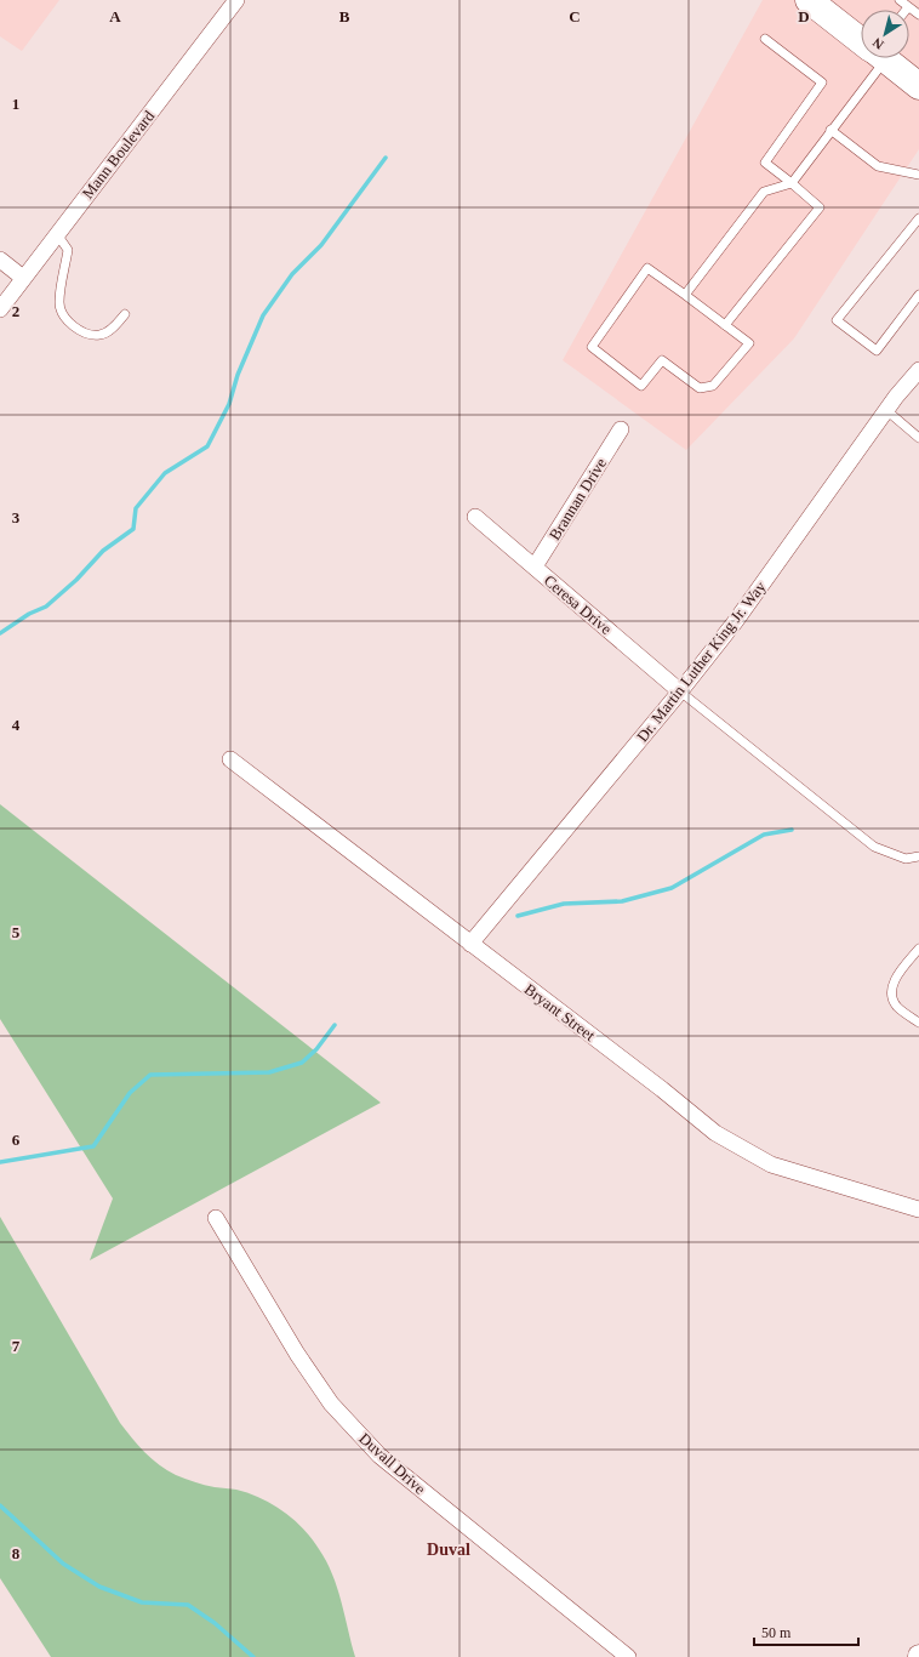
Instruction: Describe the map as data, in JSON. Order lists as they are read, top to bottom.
{
  "streets": {
    "street": [
      "Mann Boulevard",
      "Brannan Drive",
      "Ceresa Drive",
      "Dr. Martin Luther King Jr. Way",
      "Bryant Street",
      "Duvall Drive"
    ]
  },
  "crossings": [
    ["Brannan Drive", "Ceresa Drive"],
    ["Ceresa Drive", "Dr. Martin Luther King Jr. Way"],
    ["Dr. Martin Luther King Jr. Way", "Bryant Street"]
  ],
  "districts": ["Duval"],
  "scale_bar": "50 m",
  "north": "bottom left",
  "grid": {
    "columns": [
      "A",
      "B",
      "C",
      "D"
    ],
    "rows": [
      "1",
      "2",
      "3",
      "4",
      "5",
      "6",
      "7",
      "8"
    ]
  }
}
